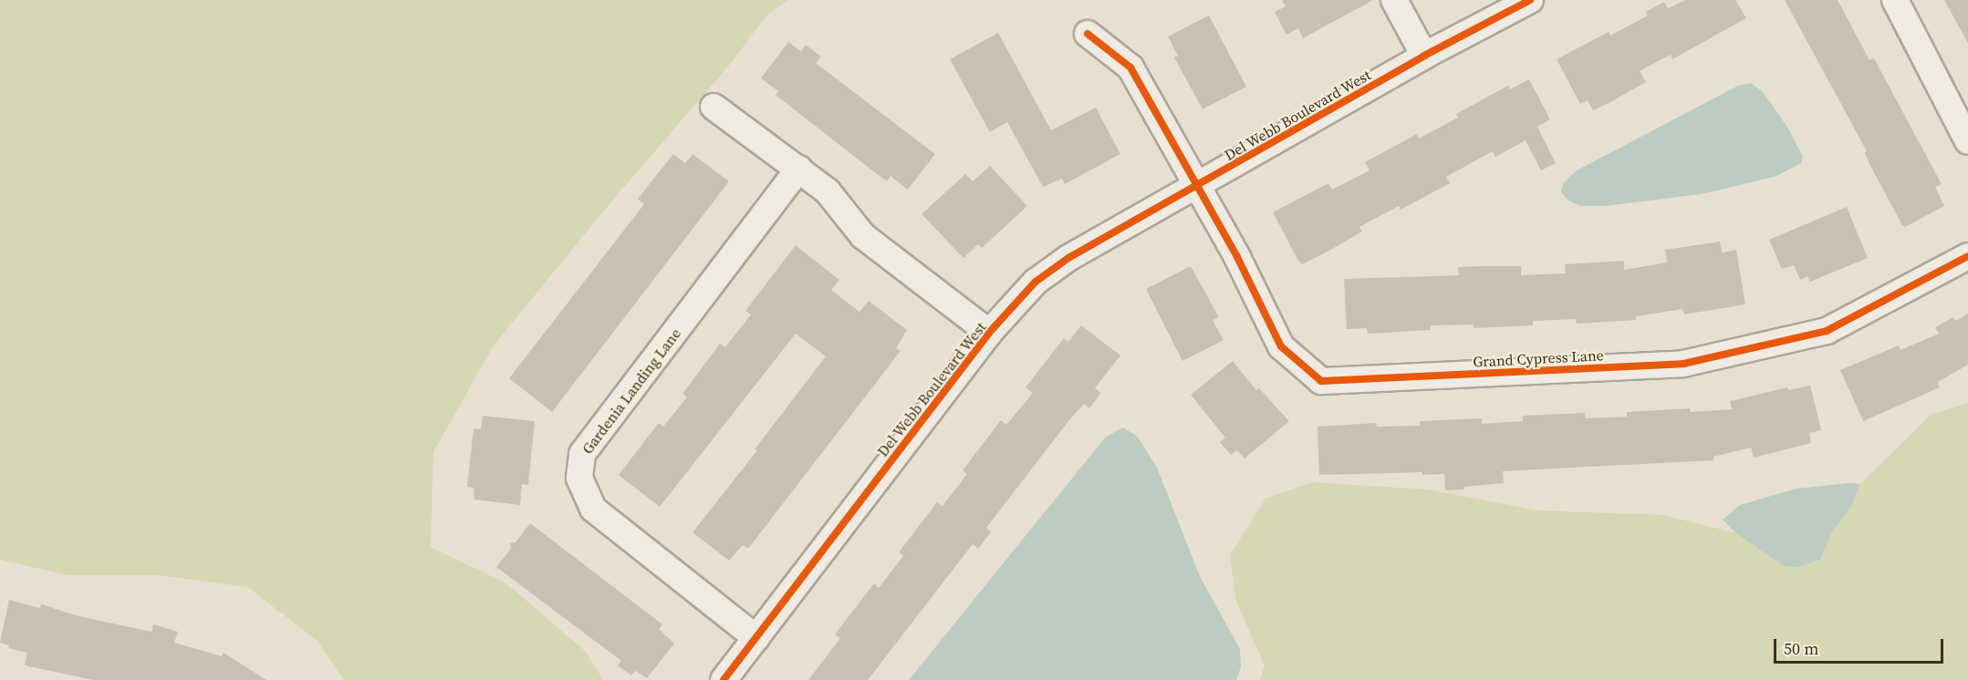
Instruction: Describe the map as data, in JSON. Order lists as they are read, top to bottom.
{
  "streets": {
    "street": ["Del Webb Boulevard West", "Grand Cypress Lane", "Gardenia Landing Lane"]
  },
  "crossings": [
    ["Del Webb Boulevard West", "Grand Cypress Lane"],
    ["Del Webb Boulevard West", "Gardenia Landing Lane"]
  ],
  "scale_bar": "50 m"
}
